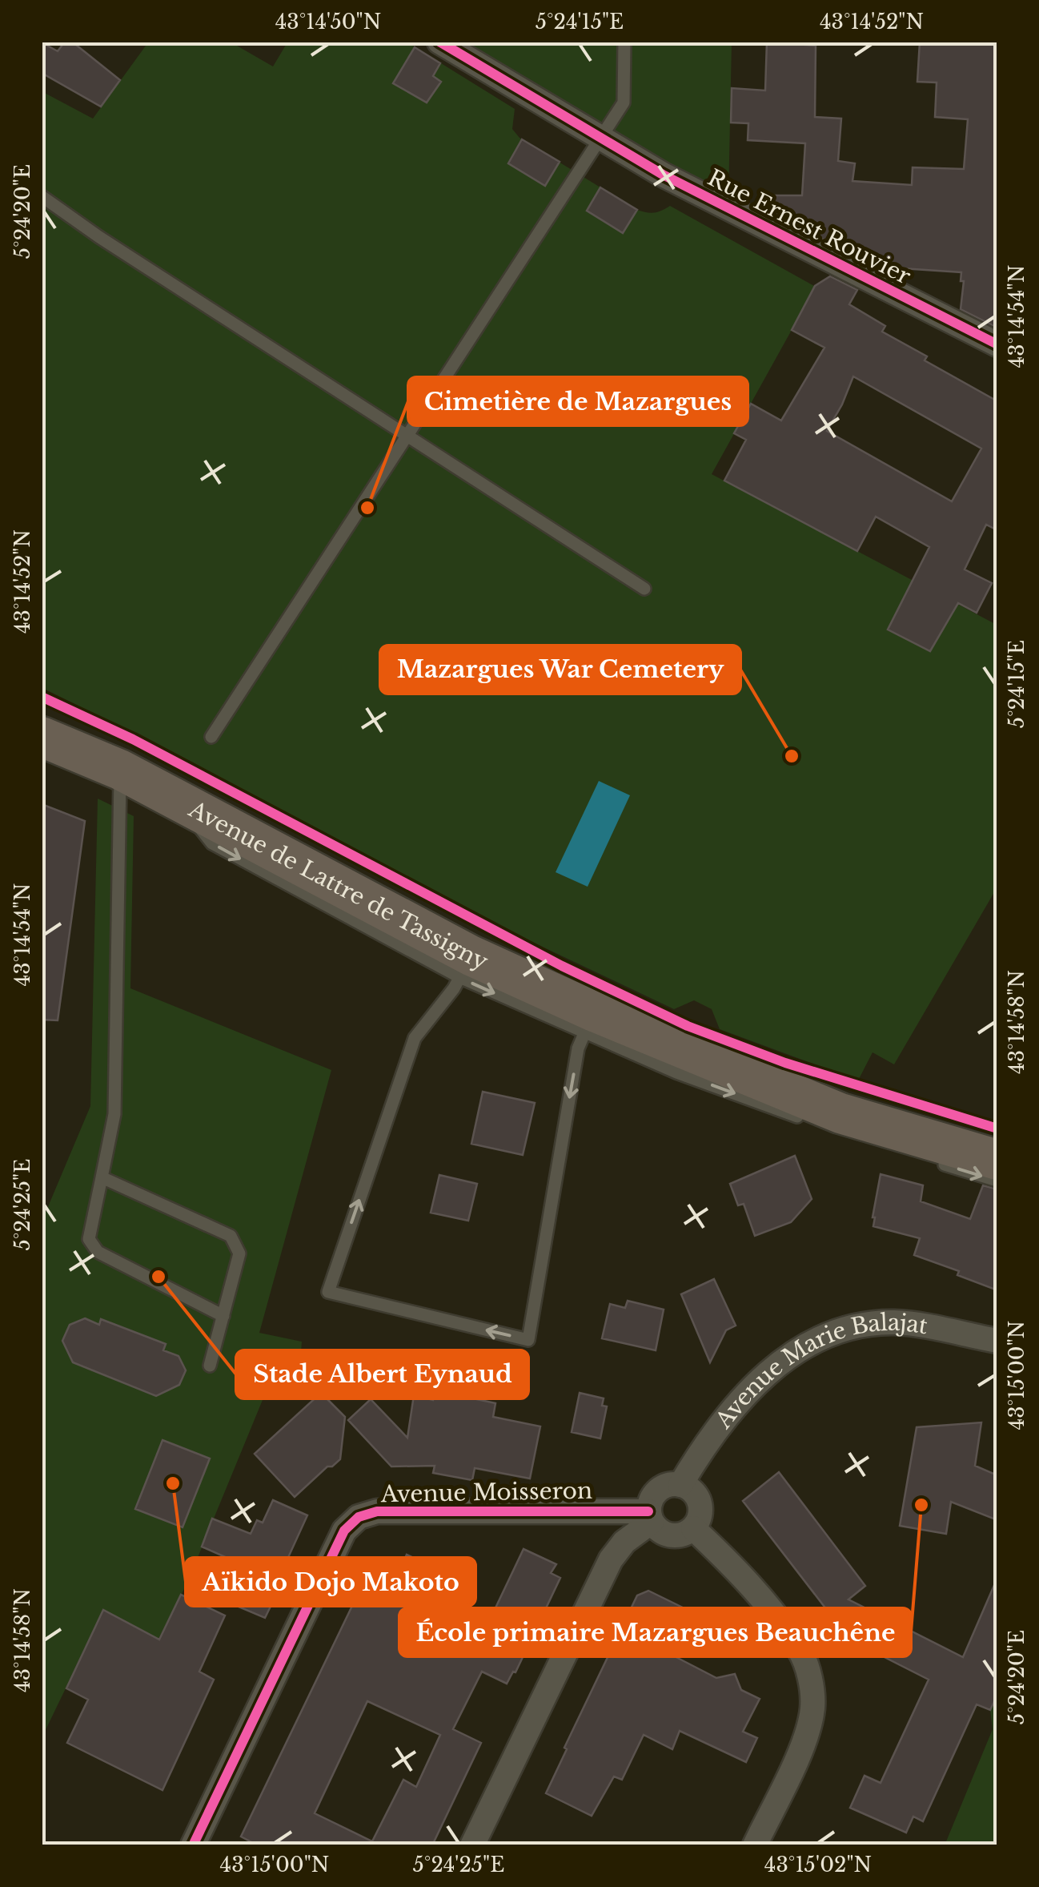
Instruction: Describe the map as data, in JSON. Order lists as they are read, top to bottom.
{
  "streets": {
    "main road": ["Avenue de Lattre de Tassigny"],
    "street": ["Rue Ernest Rouvier", "Avenue Marie Balajat", "Avenue Moisseron"]
  },
  "crossings": [
    ["Avenue Marie Balajat", "Avenue Moisseron"]
  ],
  "places": [
    "Cimetière de Mazargues",
    "Mazargues War Cemetery",
    "Stade Albert Eynaud",
    "Aïkido Dojo Makoto",
    "École primaire Mazargues Beauchêne"
  ],
  "coordinates": [
    "43°14'50\"N",
    "5°24'15\"E",
    "43°14'52\"N",
    "5°24'20\"E",
    "43°14'54\"N",
    "43°14'58\"N",
    "5°24'25\"E",
    "43°15'00\"N",
    "43°15'02\"N"
  ]
}
